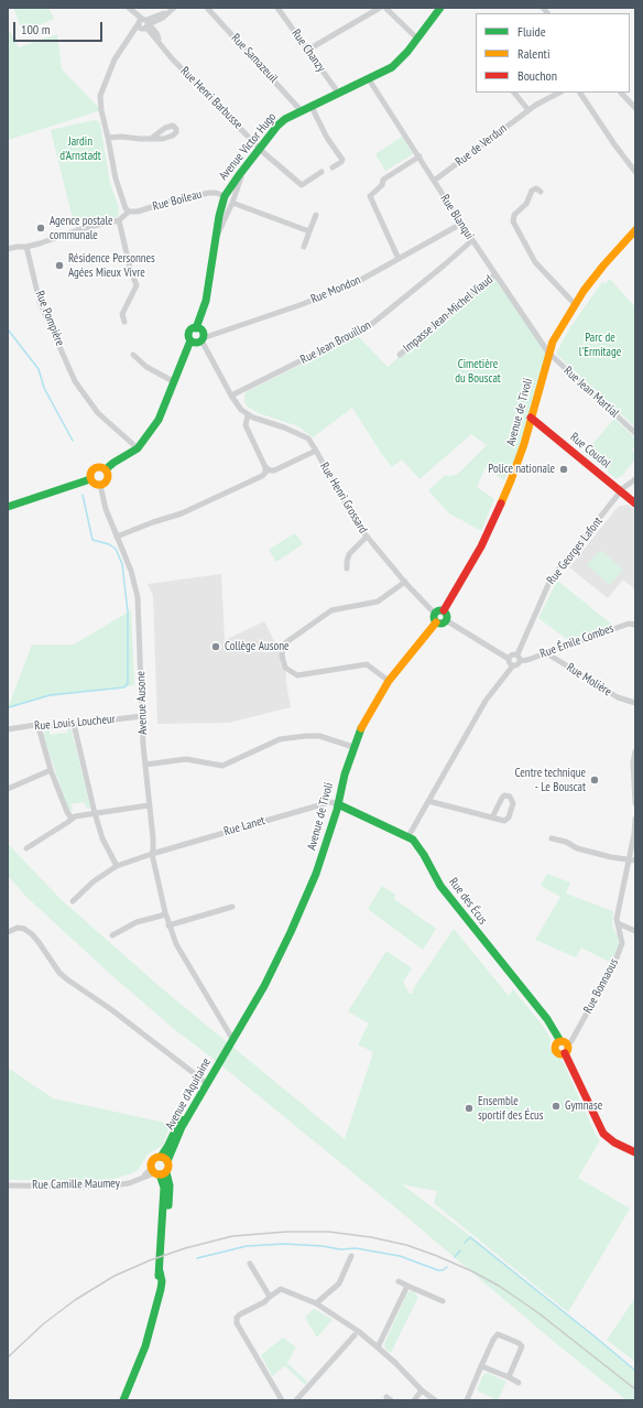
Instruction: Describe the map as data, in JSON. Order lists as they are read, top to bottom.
{
  "streets": {
    "street": [
      "Rue Chanzy",
      "Rue Samazeuil",
      "Rue Henri Barbusse",
      "Rue de Verdun",
      "Avenue Victor Hugo",
      "Rue Boileau",
      "Rue Blanqui",
      "Rue Mondon",
      "Impasse Jean-Michel Viaud",
      "Rue Pompière",
      "Rue Jean Brouillon",
      "Rue Jean Martial",
      "Avenue de Tivoli",
      "Rue Coudol",
      "Rue Henri Grossard",
      "Rue Georges Lafont",
      "Rue Émile Combes",
      "Rue Molière",
      "Avenue Ausone",
      "Rue Louis Loucheur",
      "Rue Lanet",
      "Rue des Écus",
      "Rue Bonnaous",
      "Avenue d'Aquitaine",
      "Rue Camille Maumey"
    ]
  },
  "crossings": [
    ["Rue Chanzy", "Avenue Victor Hugo"],
    ["Rue Samazeuil", "Avenue Victor Hugo"],
    ["Rue Henri Barbusse", "Avenue Victor Hugo"],
    ["Rue de Verdun", "Rue Blanqui"],
    ["Avenue Victor Hugo", "Rue Boileau"],
    ["Avenue Victor Hugo", "Rue Blanqui"],
    ["Avenue Victor Hugo", "Rue Mondon"],
    ["Rue Blanqui", "Rue Mondon"],
    ["Rue Blanqui", "Impasse Jean-Michel Viaud"],
    ["Rue Blanqui", "Rue Jean Brouillon"],
    ["Rue Blanqui", "Rue Jean Martial"],
    ["Rue Blanqui", "Avenue de Tivoli"],
    ["Rue Jean Martial", "Avenue de Tivoli"],
    ["Avenue de Tivoli", "Rue Coudol"],
    ["Avenue de Tivoli", "Rue Henri Grossard"],
    ["Avenue de Tivoli", "Avenue Ausone"],
    ["Avenue de Tivoli", "Rue Lanet"],
    ["Avenue de Tivoli", "Rue des Écus"],
    ["Avenue de Tivoli", "Avenue d'Aquitaine"],
    ["Rue Coudol", "Rue Georges Lafont"],
    ["Rue Georges Lafont", "Rue Émile Combes"],
    ["Rue Émile Combes", "Rue Molière"],
    ["Avenue Ausone", "Rue Louis Loucheur"],
    ["Avenue Ausone", "Rue Lanet"],
    ["Avenue Ausone", "Avenue d'Aquitaine"],
    ["Rue Lanet", "Rue des Écus"],
    ["Rue des Écus", "Rue Bonnaous"]
  ],
  "parks": ["Jardin d'Arnstadt", "Parc de l'Ermitage", "Cimetière du Bouscat"],
  "places": [
    "Agence postale communale",
    "Résidence Personnes Agées Mieux Vivre",
    "Police nationale",
    "Collège Ausone",
    "Centre technique - Le Bouscat",
    "Gymnase",
    "Ensemble sportif des Écus"
  ],
  "legend": ["Fluide", "Ralenti", "Bouchon"],
  "scale_bar": "100 m"
}
